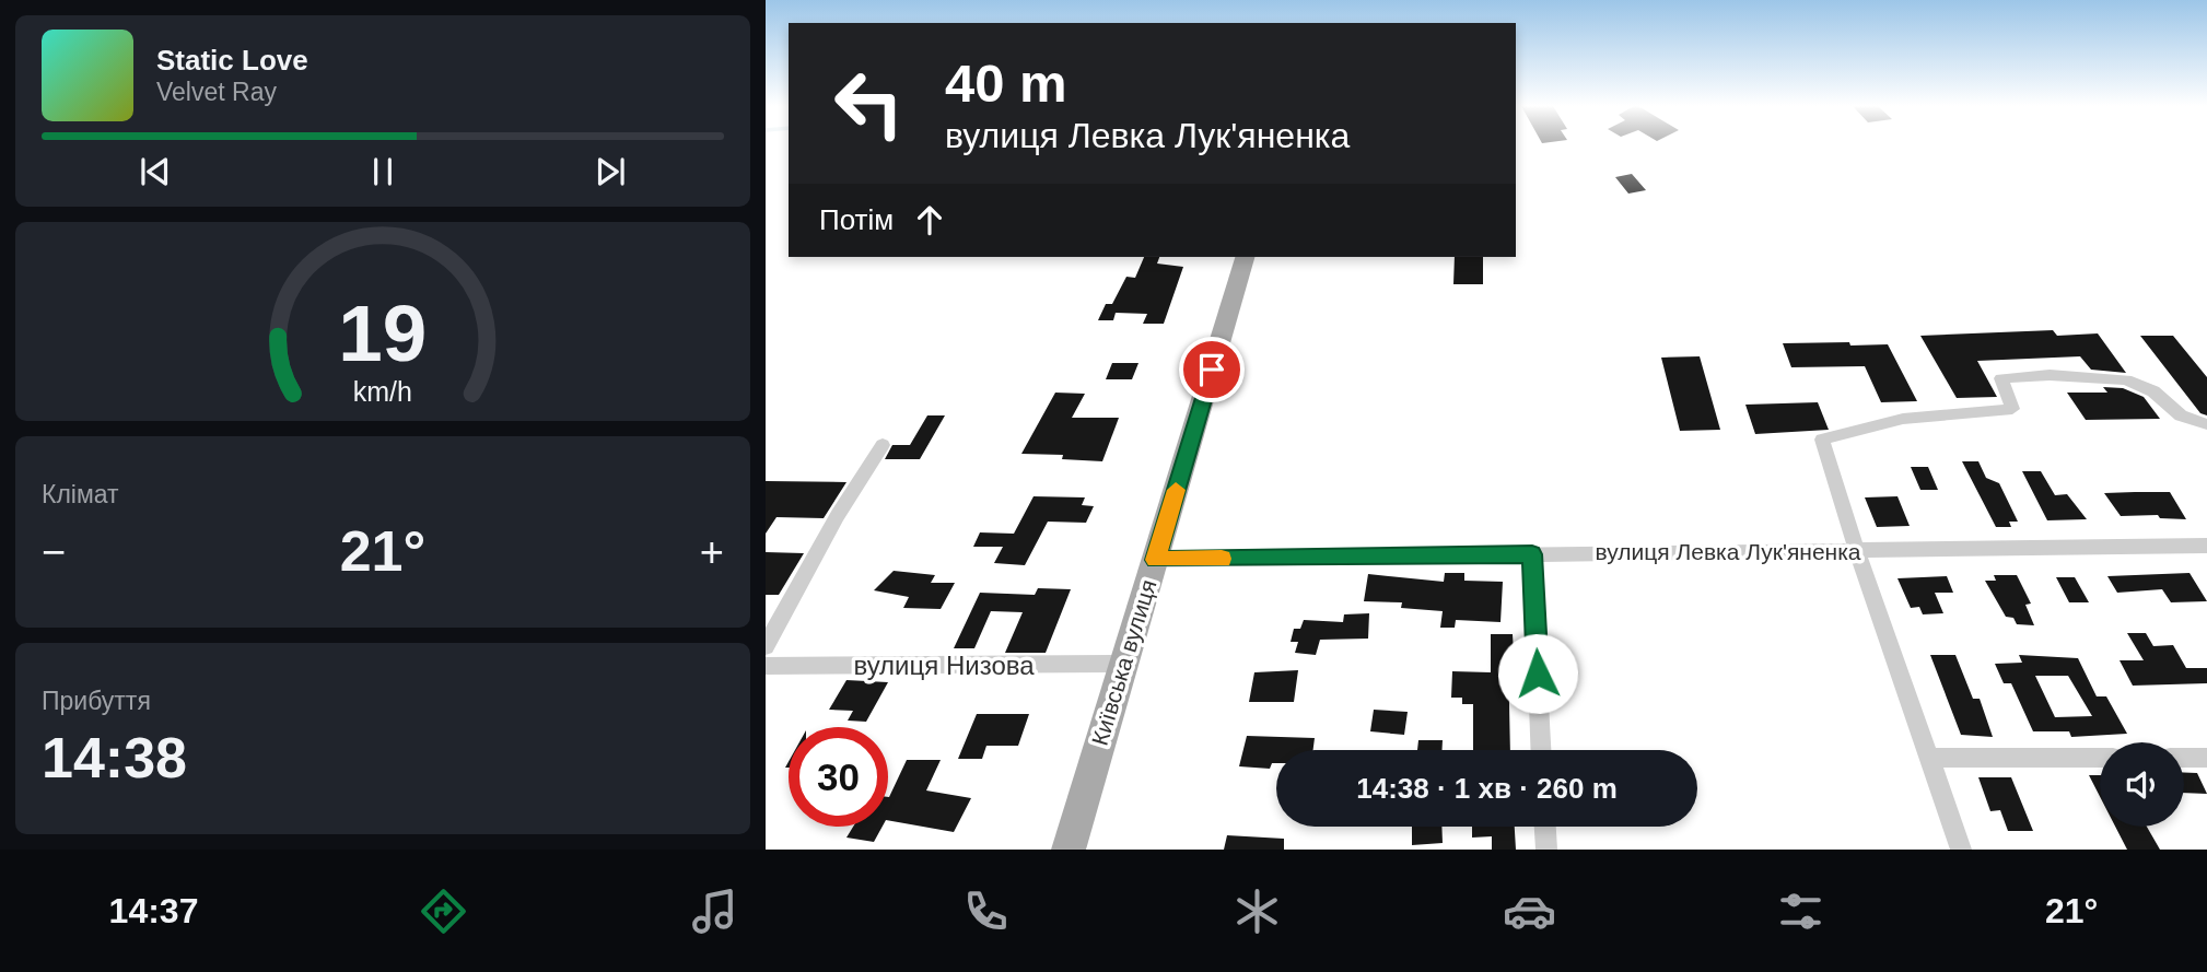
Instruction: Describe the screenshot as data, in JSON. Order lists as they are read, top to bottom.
{
  "streets": {
    "main road": ["Київська вулиця"],
    "street": ["вулиця Левка Лук'яненка", "вулиця Низова"]
  },
  "crossings": [
    ["вулиця Левка Лук'яненка", "Київська вулиця"],
    ["Київська вулиця", "вулиця Низова"]
  ],
  "page": {
    "turn": ["40 m", "вулиця Левка Лук'яненка"],
    "song": ["Static Love", "Velvet Ray"],
    "then": "Потім",
    "tile": [
      "Клімат",
      ["Прибуття", "14:38"]
    ],
    "heat": ["−", "21°", "+"],
    "limit": "30",
    "trip": "14:38 · 1 хв · 260 m",
    "tabs": ["14:37", "21°"],
    "gauge": ["19", "km/h"]
  }
}
